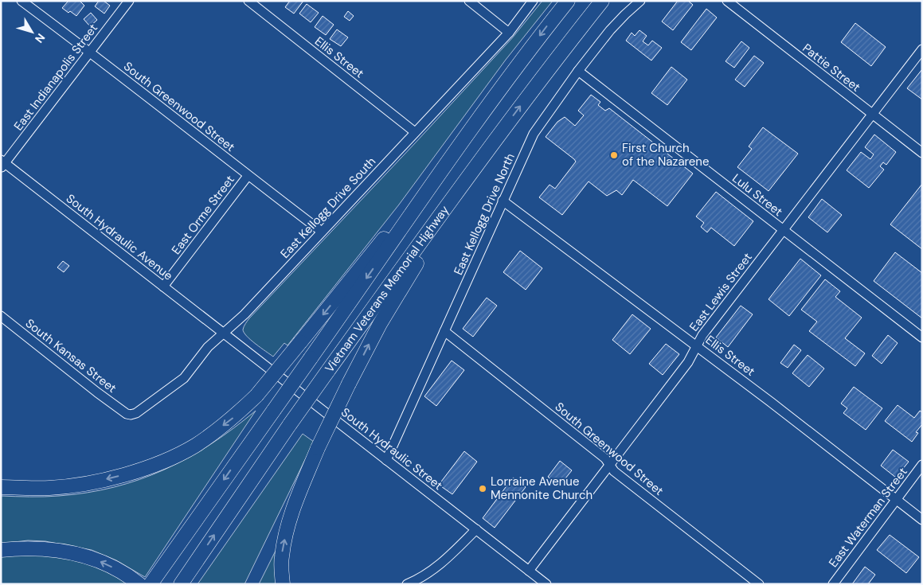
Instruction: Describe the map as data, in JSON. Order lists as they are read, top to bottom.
{
  "streets": {
    "highway": ["Vietnam Veterans Memorial Highway"],
    "street": [
      "Ellis Street",
      "Pattie Street",
      "East Indianapolis Street",
      "South Greenwood Street",
      "Lulu Street",
      "East Kellogg Drive South",
      "East Kellogg Drive North",
      "East Orme Street",
      "South Hydraulic Avenue",
      "East Lewis Street",
      "South Kansas Street",
      "South Hydraulic Street",
      "East Waterman Street"
    ]
  },
  "crossings": [
    ["Ellis Street", "East Kellogg Drive South"],
    ["Ellis Street", "East Kellogg Drive North"],
    ["Ellis Street", "East Lewis Street"],
    ["Ellis Street", "East Waterman Street"],
    ["Pattie Street", "East Lewis Street"],
    ["East Indianapolis Street", "South Greenwood Street"],
    ["East Indianapolis Street", "South Hydraulic Avenue"],
    ["South Greenwood Street", "East Kellogg Drive South"],
    ["South Greenwood Street", "East Kellogg Drive North"],
    ["South Greenwood Street", "East Orme Street"],
    ["South Greenwood Street", "East Lewis Street"],
    ["Lulu Street", "East Kellogg Drive North"],
    ["Lulu Street", "East Lewis Street"],
    ["East Kellogg Drive South", "South Hydraulic Avenue"],
    ["East Kellogg Drive South", "South Kansas Street"],
    ["East Kellogg Drive South", "South Hydraulic Street"],
    ["East Kellogg Drive North", "South Hydraulic Street"],
    ["East Orme Street", "South Hydraulic Avenue"],
    ["South Hydraulic Avenue", "South Hydraulic Street"],
    ["East Lewis Street", "South Hydraulic Street"]
  ],
  "places": ["First Church of the Nazarene", "Lorraine Avenue Mennonite Church"],
  "north": "bottom right"
}
